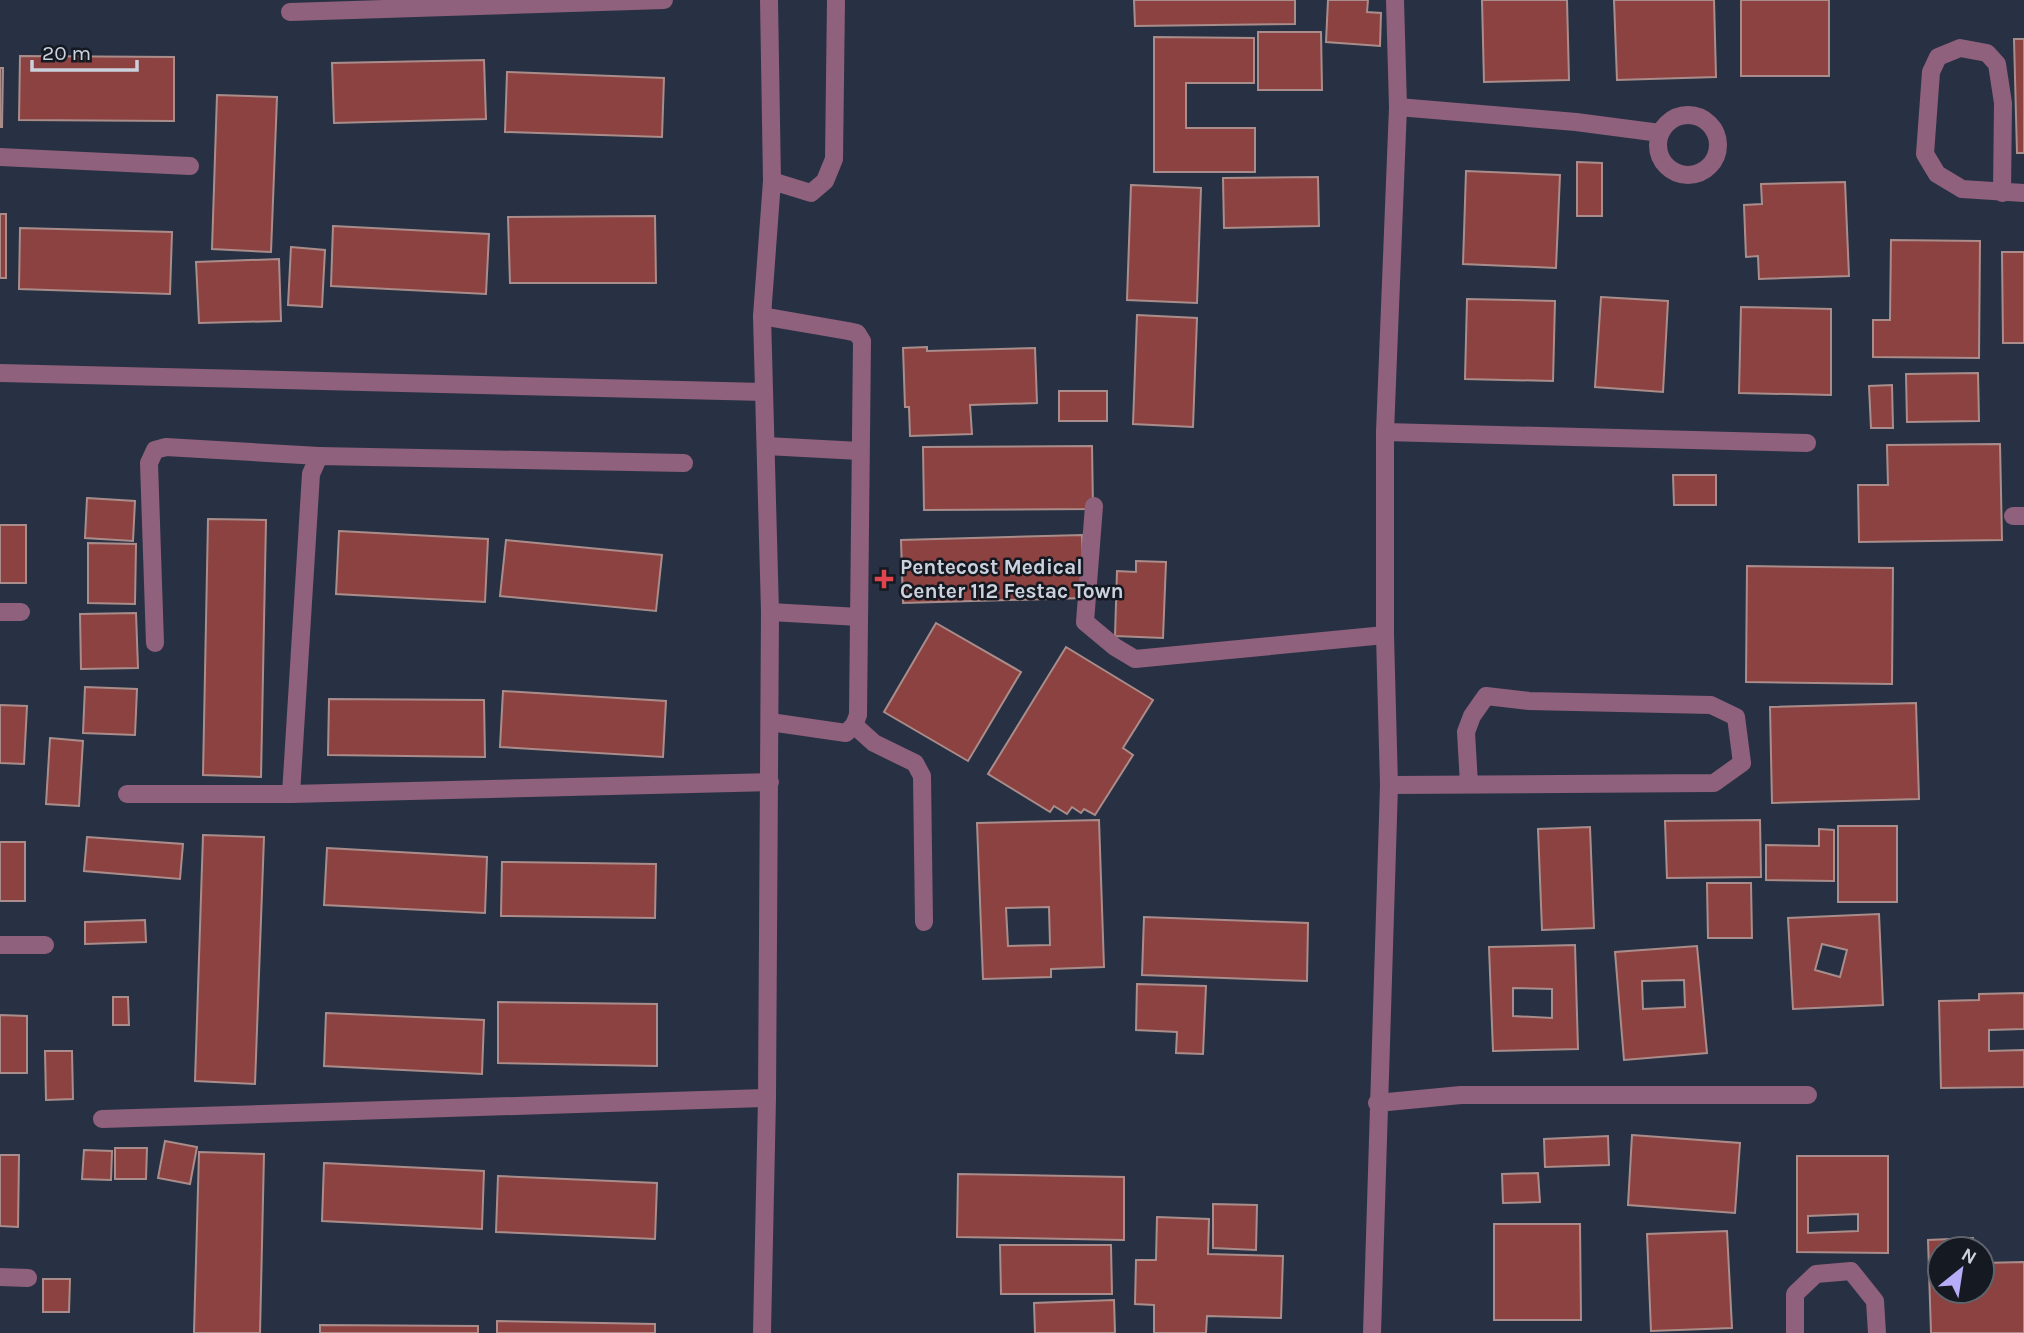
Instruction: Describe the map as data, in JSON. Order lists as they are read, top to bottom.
{
  "places": {
    "health": ["Pentecost Medical Center 112 Festac Town"]
  },
  "scale_bar": "20 m",
  "north": "top right"
}
